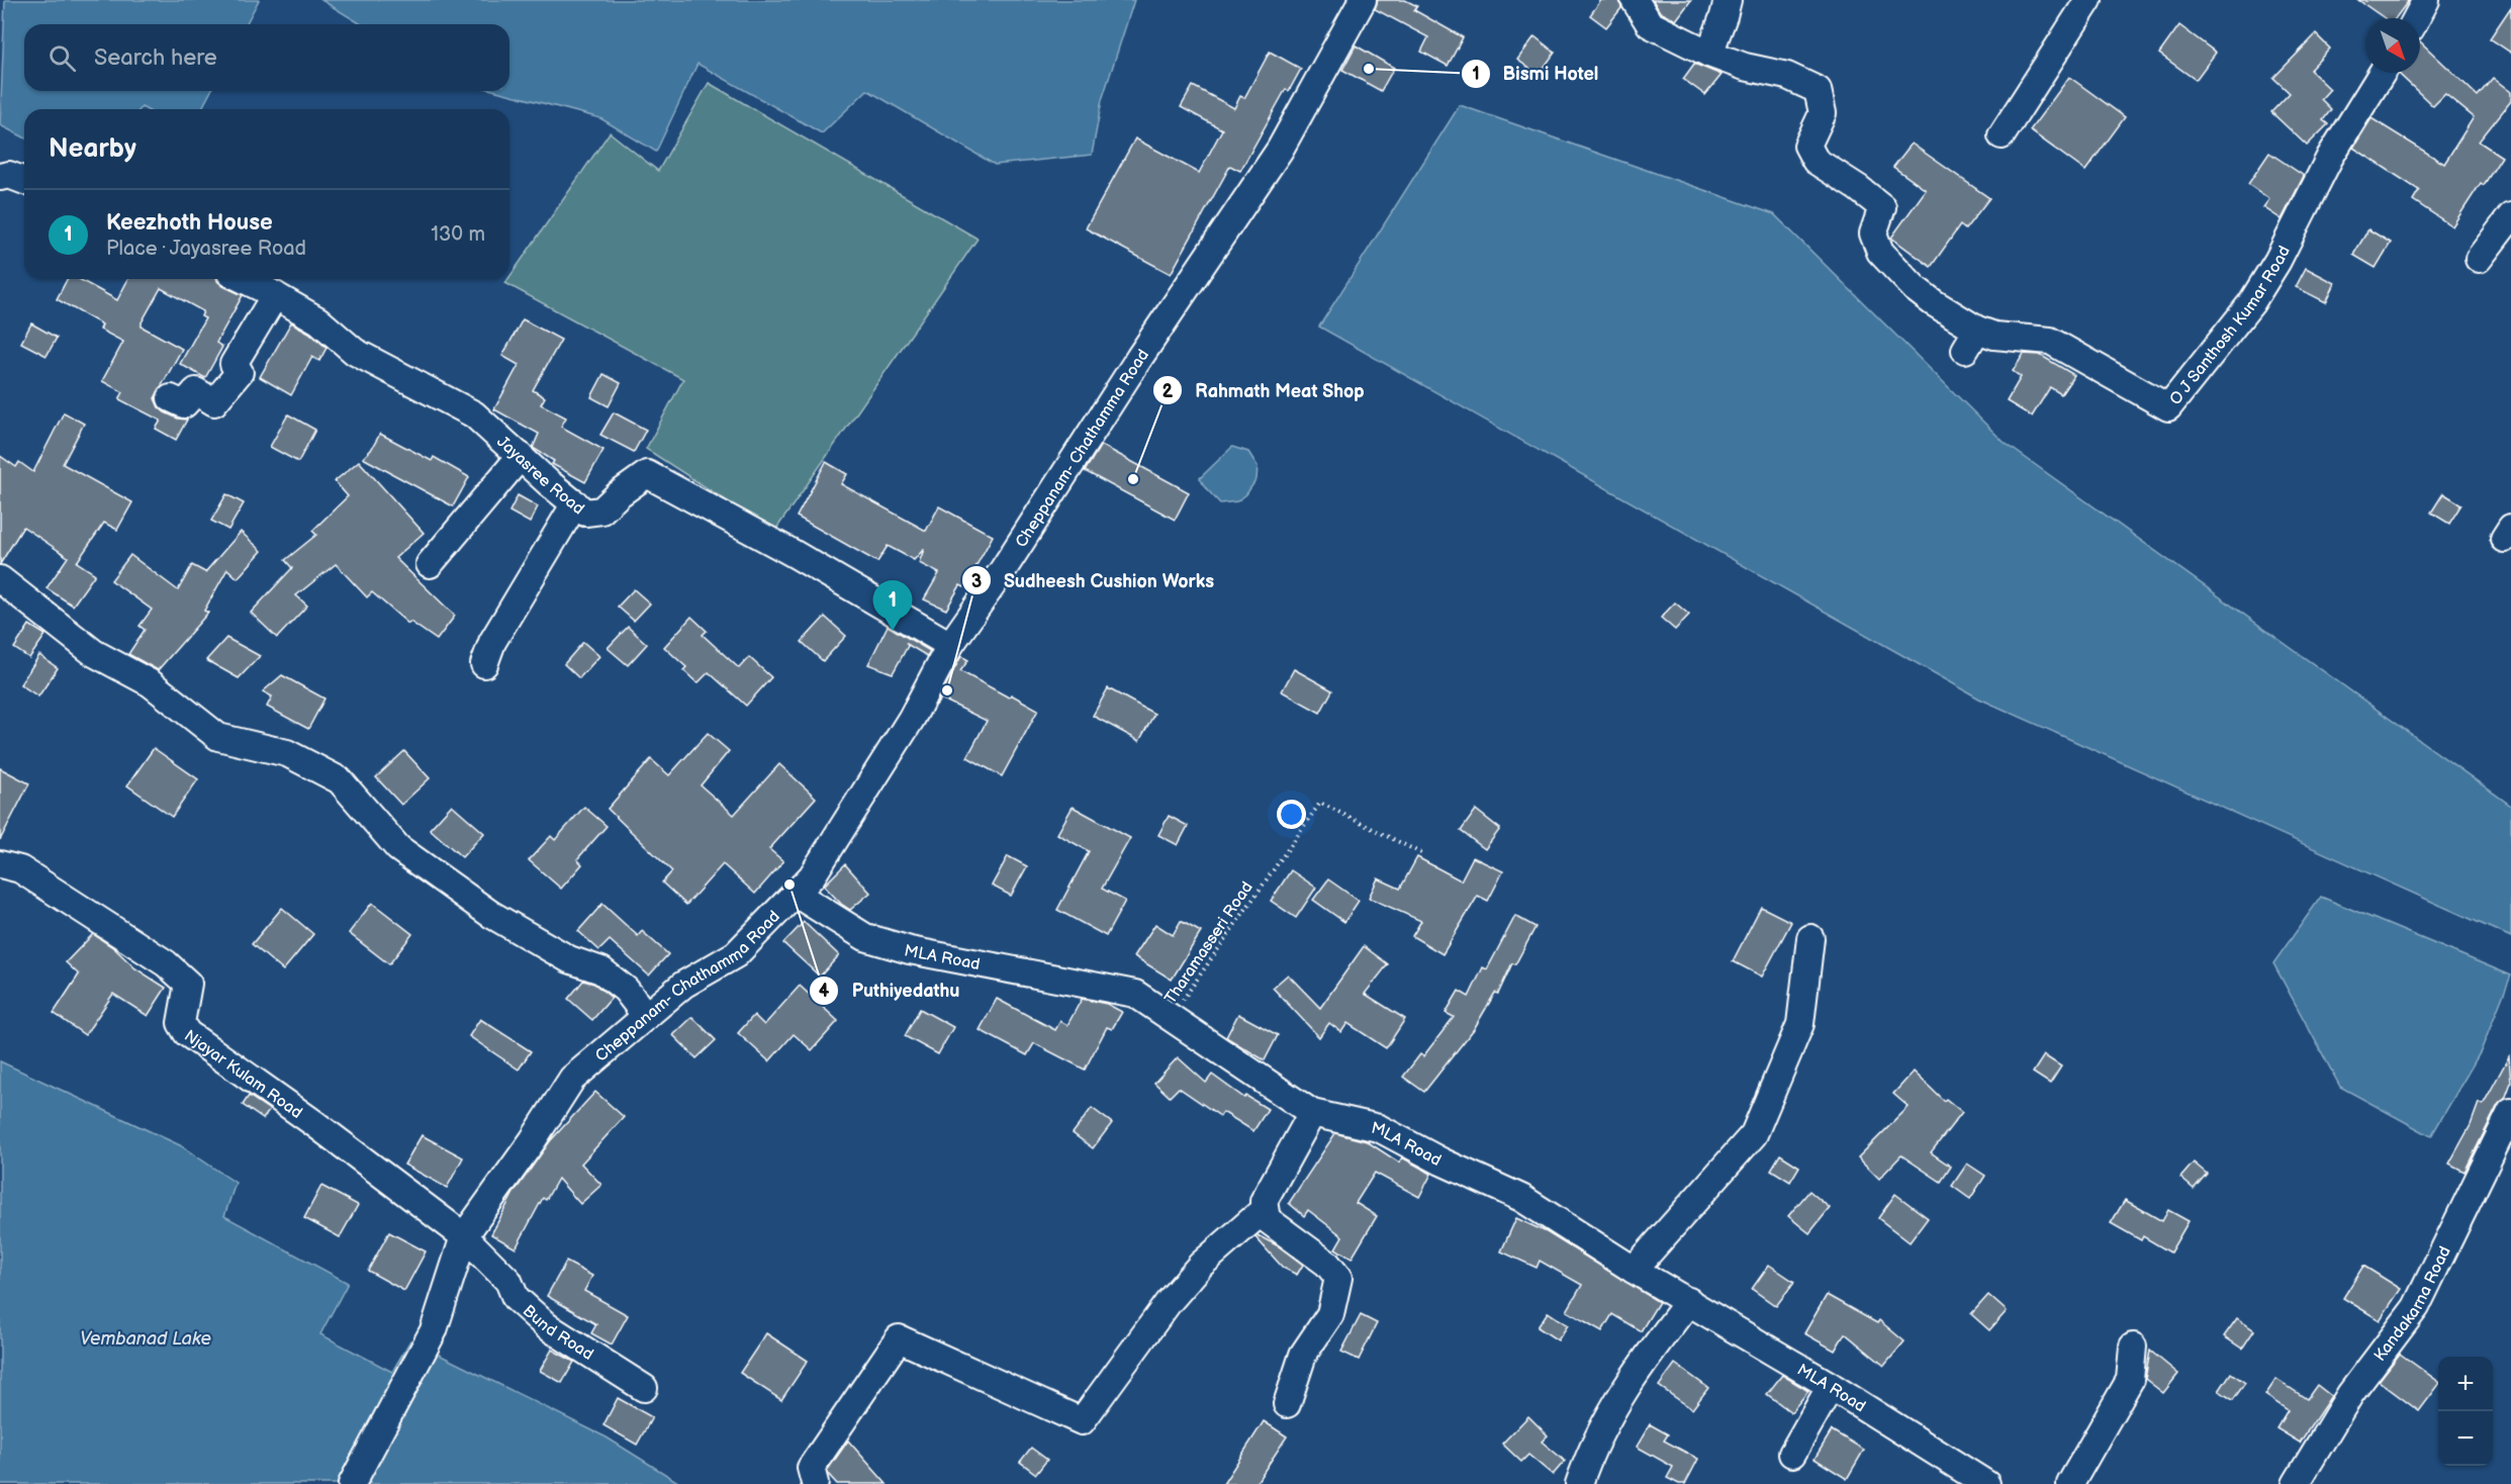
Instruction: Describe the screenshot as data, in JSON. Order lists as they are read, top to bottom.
{
  "streets": {
    "street": [
      "O J Santhosh Kumar Road",
      "Cheppanam- Chathamma Road",
      "Jayasree Road",
      "MLA Road",
      "Njayar Kulam Road",
      "Kandakarna Road",
      "Bund Road"
    ],
    "path": ["Tharamasseri Road"]
  },
  "crossings": [
    ["Cheppanam- Chathamma Road", "Jayasree Road"],
    ["Cheppanam- Chathamma Road", "MLA Road"],
    ["Cheppanam- Chathamma Road", "Njayar Kulam Road"],
    ["Cheppanam- Chathamma Road", "Bund Road"],
    ["Tharamasseri Road", "MLA Road"],
    ["Njayar Kulam Road", "Bund Road"]
  ],
  "water": ["Vembanad Lake"],
  "places": [
    "Bismi Hotel",
    "Rahmath Meat Shop",
    "Sudheesh Cushion Works",
    "Puthiyedathu"
  ],
  "north": "bottom right",
  "page": {
    "search": "Search here",
    "heading": "Nearby",
    "list": [
      {
        "mark": "1",
        "name": "Keezhoth House",
        "note": "Place · Jayasree Road",
        "value": "130 m"
      }
    ],
    "pins": "1",
    "map_buttons": ["+", "−"]
  }
}
